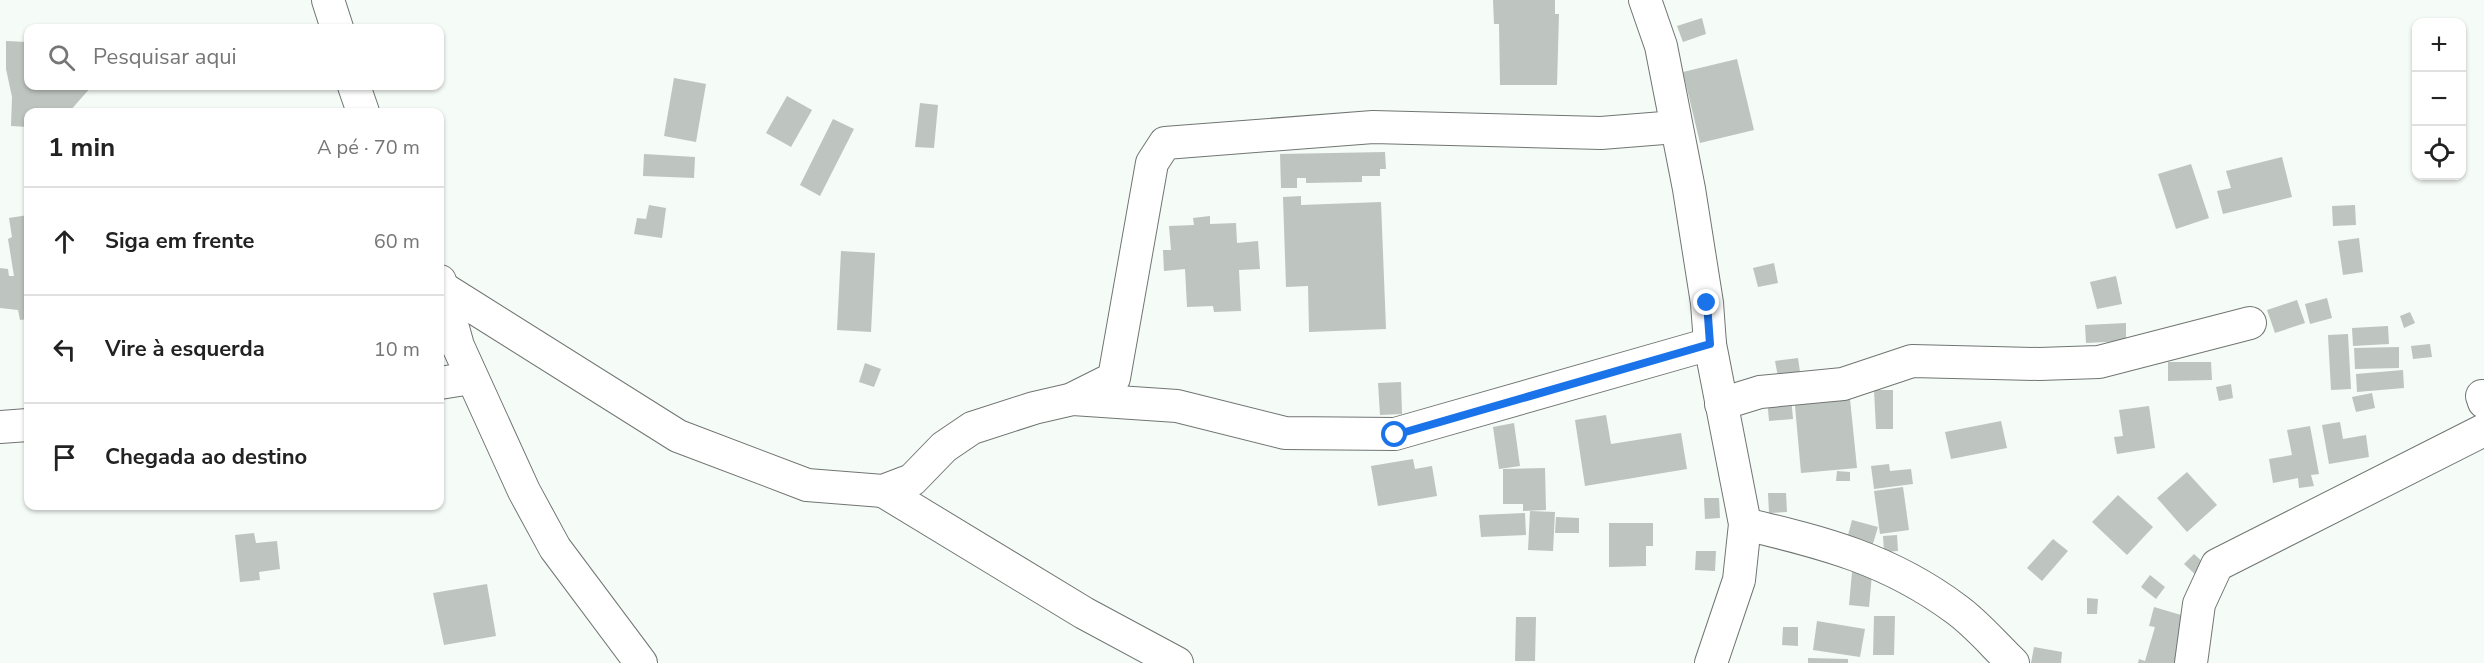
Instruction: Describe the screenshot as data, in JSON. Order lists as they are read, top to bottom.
{
  "page": {
    "map_buttons": ["+", "−"],
    "search": "Pesquisar aqui",
    "heading": ["1 min", "A pé · 70 m"],
    "list": [
      ["Siga em frente", "60 m"],
      ["Vire à esquerda", "10 m"],
      "Chegada ao destino"
    ]
  }
}
